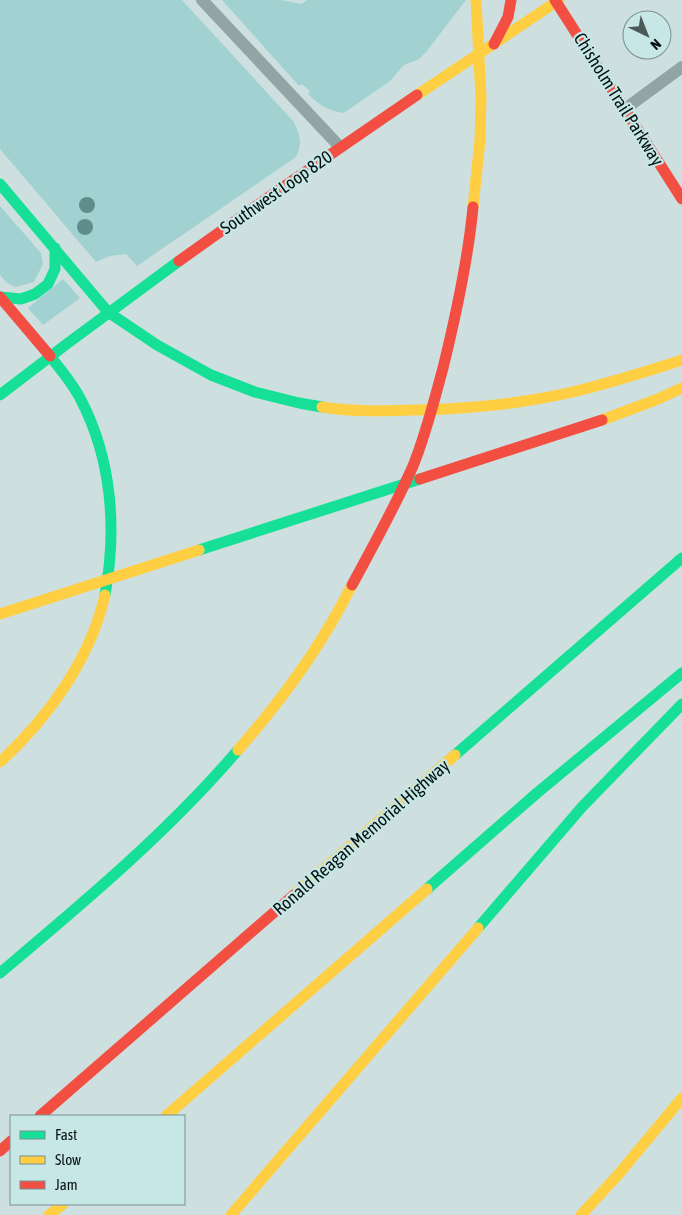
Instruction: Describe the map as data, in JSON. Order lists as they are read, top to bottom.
{
  "streets": {
    "main road": ["Chisholm Trail Parkway", "Southwest Loop 820", "Ronald Reagan Memorial Highway"]
  },
  "crossings": [
    ["Chisholm Trail Parkway", "Southwest Loop 820"]
  ],
  "legend": ["Fast", "Slow", "Jam"],
  "north": "bottom right"
}
